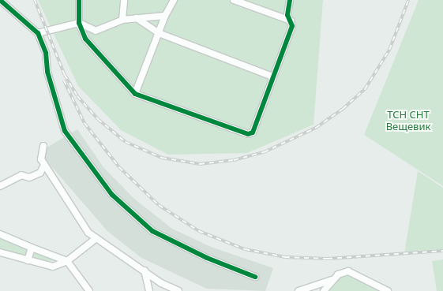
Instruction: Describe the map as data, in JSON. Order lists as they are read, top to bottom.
{
  "parks": ["ТСН СНТ Вещевик"]
}
